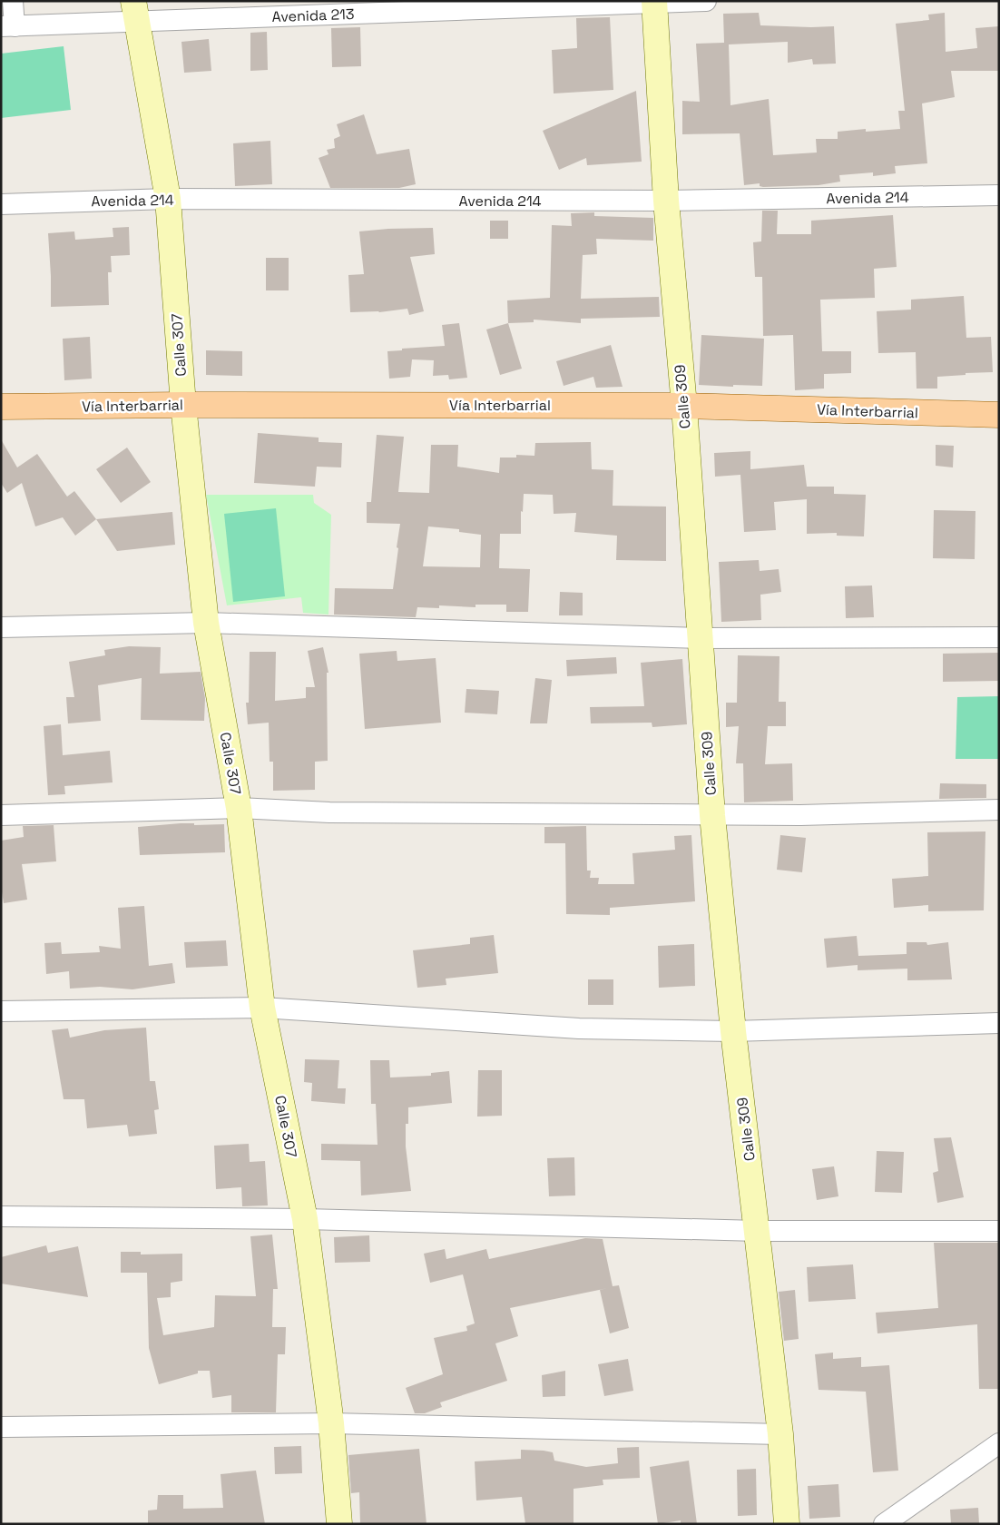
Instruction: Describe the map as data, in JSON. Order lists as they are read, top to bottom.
{
  "streets": {
    "main road": ["Vía Interbarrial"],
    "street": [
      "Avenida 213",
      "Avenida 214",
      "Calle 307",
      "Calle 309"
    ]
  },
  "crossings": [
    ["Avenida 213", "Calle 307"],
    ["Avenida 213", "Calle 309"],
    ["Avenida 214", "Calle 307"],
    ["Avenida 214", "Calle 309"],
    ["Calle 307", "Vía Interbarrial"],
    ["Calle 309", "Vía Interbarrial"]
  ]
}
